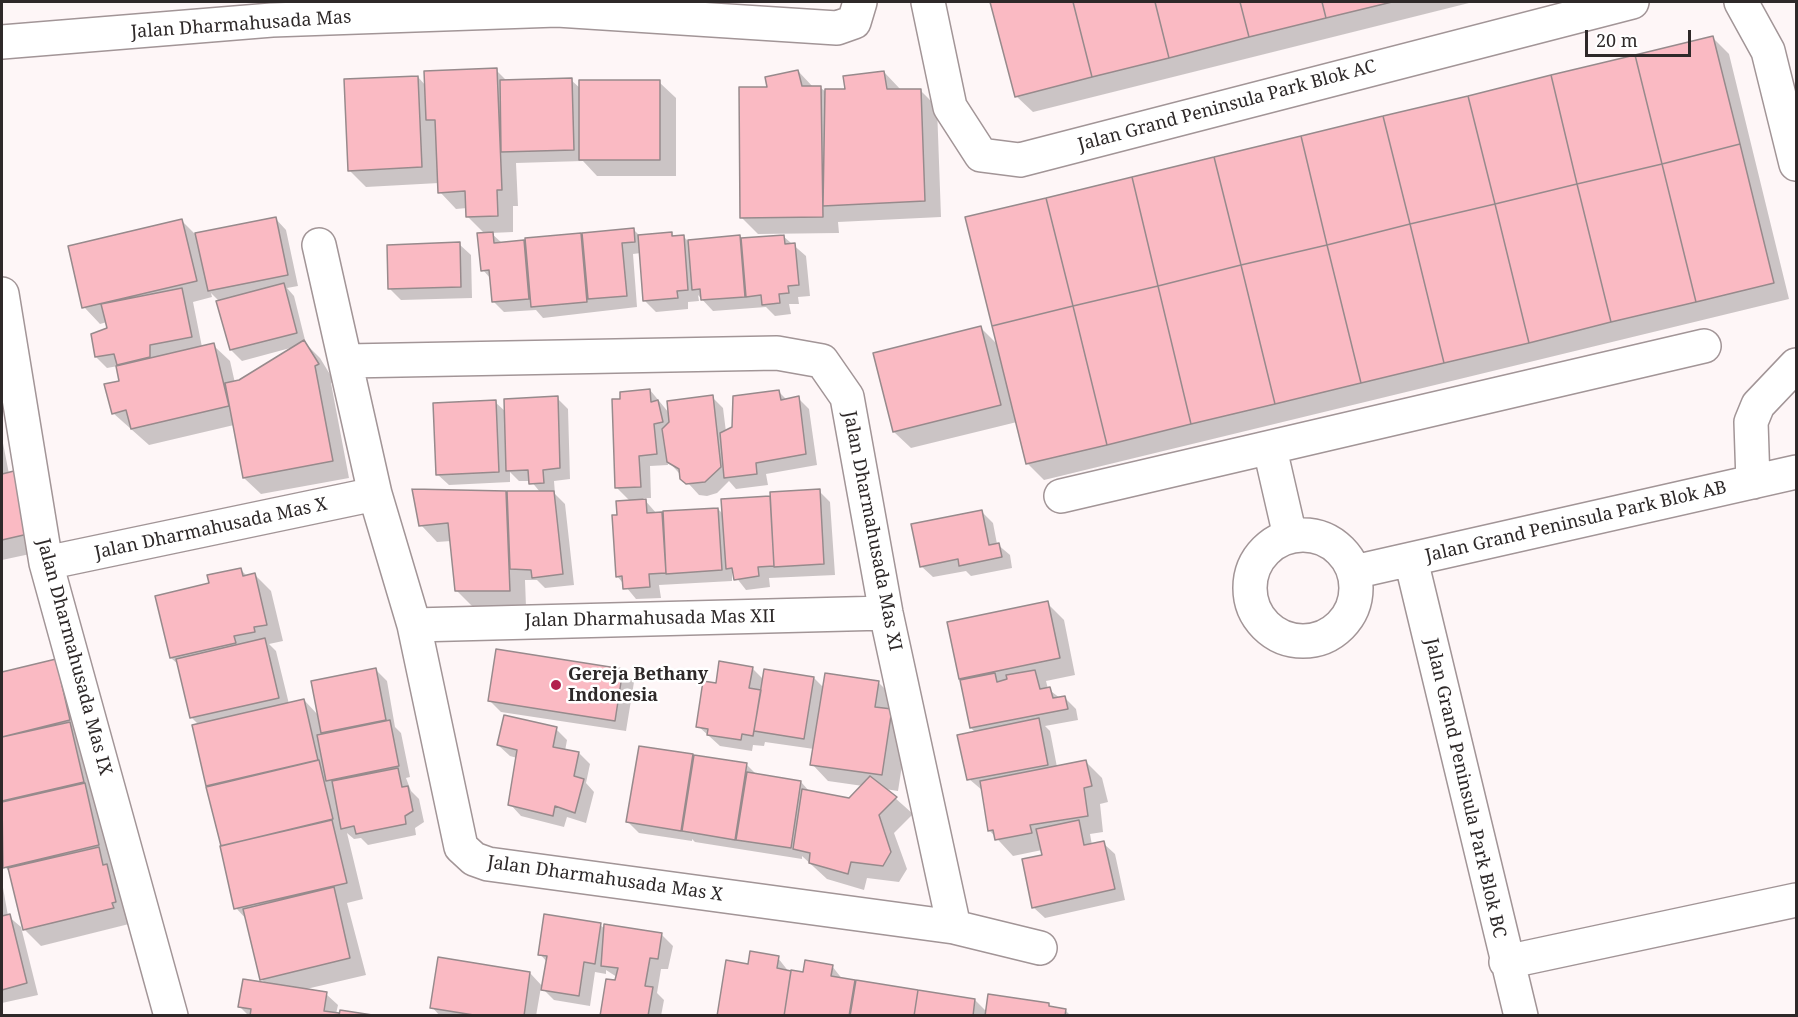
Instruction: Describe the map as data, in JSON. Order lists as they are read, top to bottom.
{
  "streets": {
    "street": [
      "Jalan Dharmahusada Mas",
      "Jalan Grand Peninsula Park Blok AC",
      "Jalan Grand Peninsula Park Blok AB",
      "Jalan Dharmahusada Mas X",
      "Jalan Dharmahusada Mas XI",
      "Jalan Dharmahusada Mas XII",
      "Jalan Dharmahusada Mas IX",
      "Jalan Grand Peninsula Park Blok BC"
    ]
  },
  "crossings": [
    ["Jalan Grand Peninsula Park Blok AB", "Jalan Grand Peninsula Park Blok BC"],
    ["Jalan Dharmahusada Mas X", "Jalan Dharmahusada Mas XI"],
    ["Jalan Dharmahusada Mas X", "Jalan Dharmahusada Mas XII"],
    ["Jalan Dharmahusada Mas X", "Jalan Dharmahusada Mas IX"],
    ["Jalan Dharmahusada Mas XI", "Jalan Dharmahusada Mas XII"]
  ],
  "places": ["Gereja Bethany Indonesia"],
  "scale_bar": "20 m"
}
